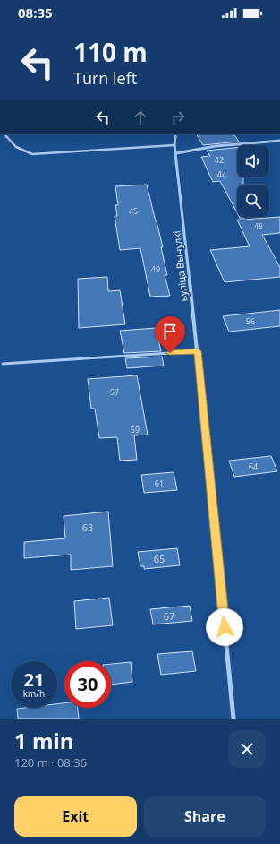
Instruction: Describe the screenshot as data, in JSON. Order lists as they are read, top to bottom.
{
  "streets": {
    "street": ["вуліца Вычулкі"]
  },
  "house_numbers": [
    "42",
    "44",
    "45",
    "48",
    "49",
    "56",
    "57",
    "59",
    "64",
    "61",
    "63",
    "65",
    "67"
  ],
  "page": {
    "status": "08:35",
    "turn": ["110 m", "Turn left"],
    "speed": "21 km/h",
    "limit": "30",
    "heading": ["1 min", "120 m · 08:36"],
    "buttons": ["Exit", "Share"]
  }
}
